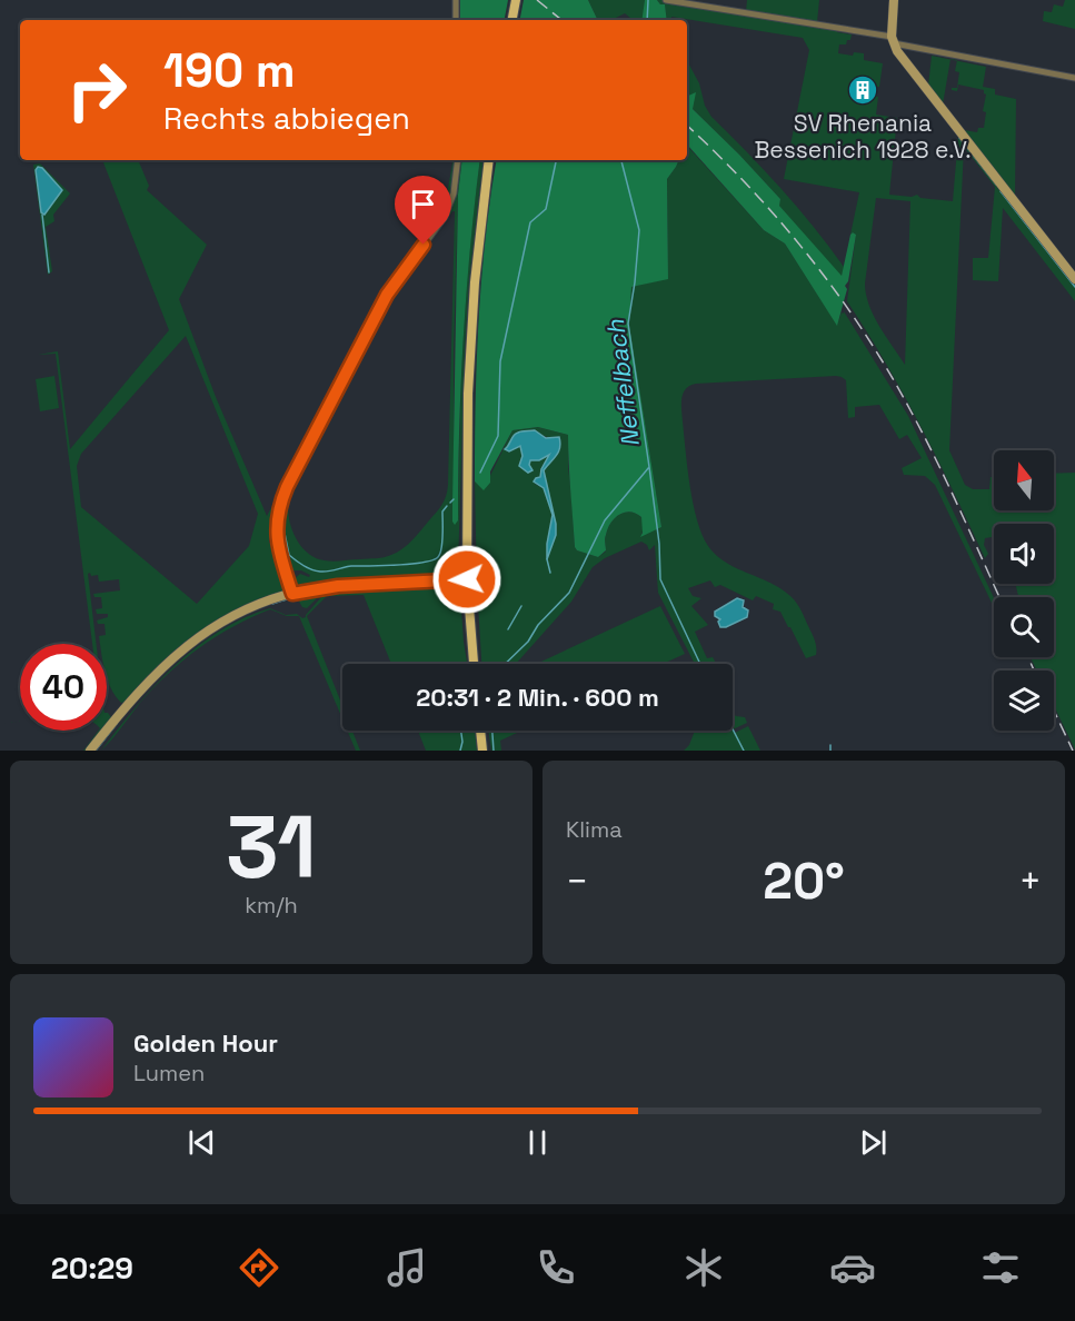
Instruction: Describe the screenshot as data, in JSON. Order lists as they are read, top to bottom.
{
  "water": ["Neffelbach"],
  "places": {
    "building": ["SV Rhenania Bessenich 1928 e.V."]
  },
  "north": "top",
  "page": {
    "turn": ["190 m", "Rechts abbiegen"],
    "limit": "40",
    "trip": "20:31 · 2 Min. · 600 m",
    "tile": [
      ["31", "km/h"],
      "Klima"
    ],
    "heat": ["−", "20°", "+"],
    "song": ["Golden Hour", "Lumen"],
    "tabs": "20:29"
  }
}
